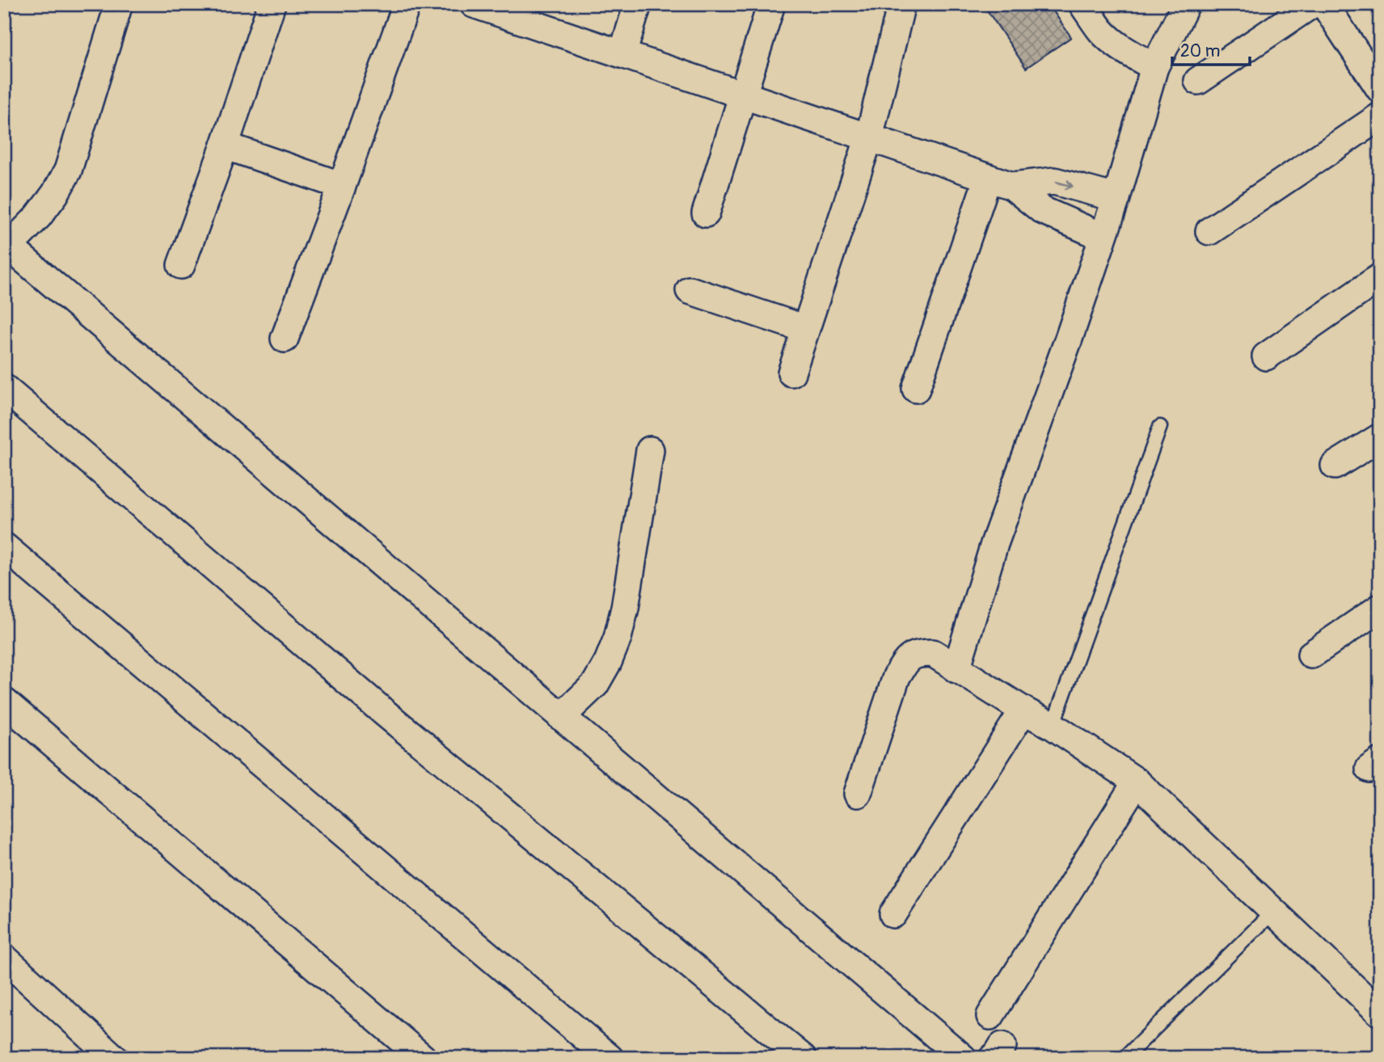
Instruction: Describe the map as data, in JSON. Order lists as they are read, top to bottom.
{
  "scale_bar": "20 m"
}
